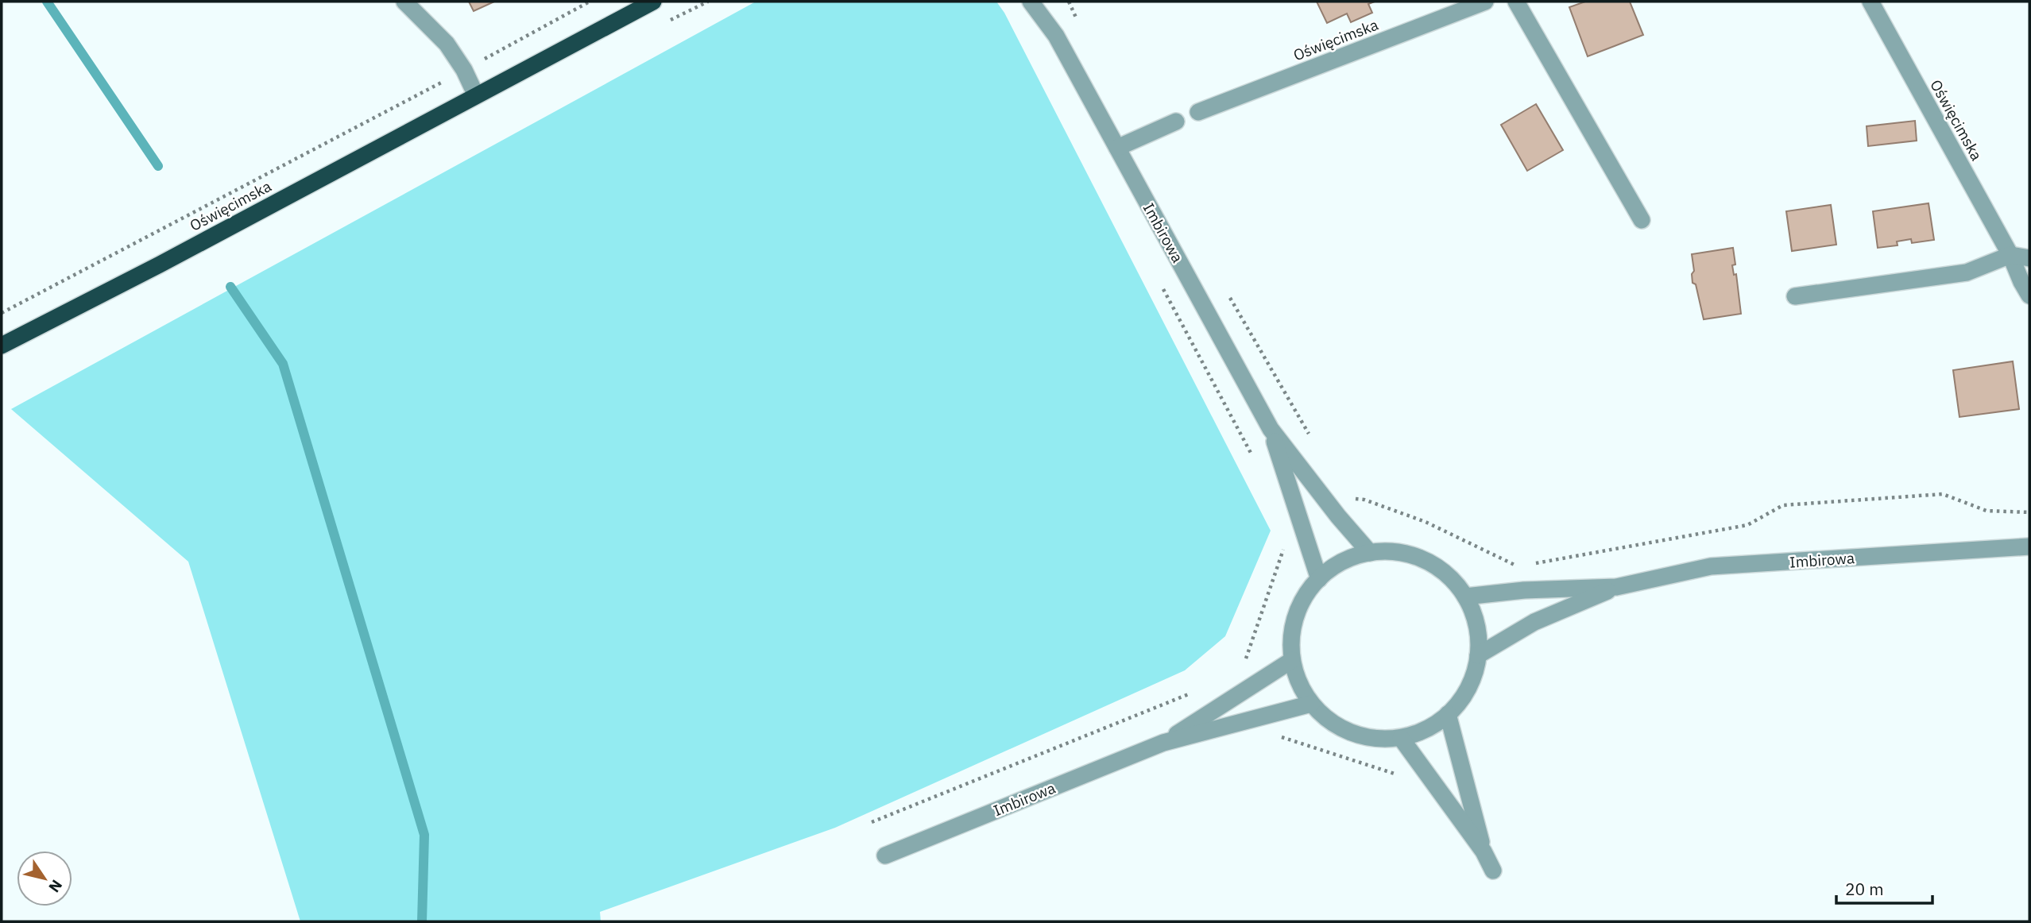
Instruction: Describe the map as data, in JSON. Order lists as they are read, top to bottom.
{
  "streets": {
    "highway": ["Oświęcimska"],
    "street": ["Imbirowa"]
  },
  "scale_bar": "20 m",
  "north": "bottom right"
}
